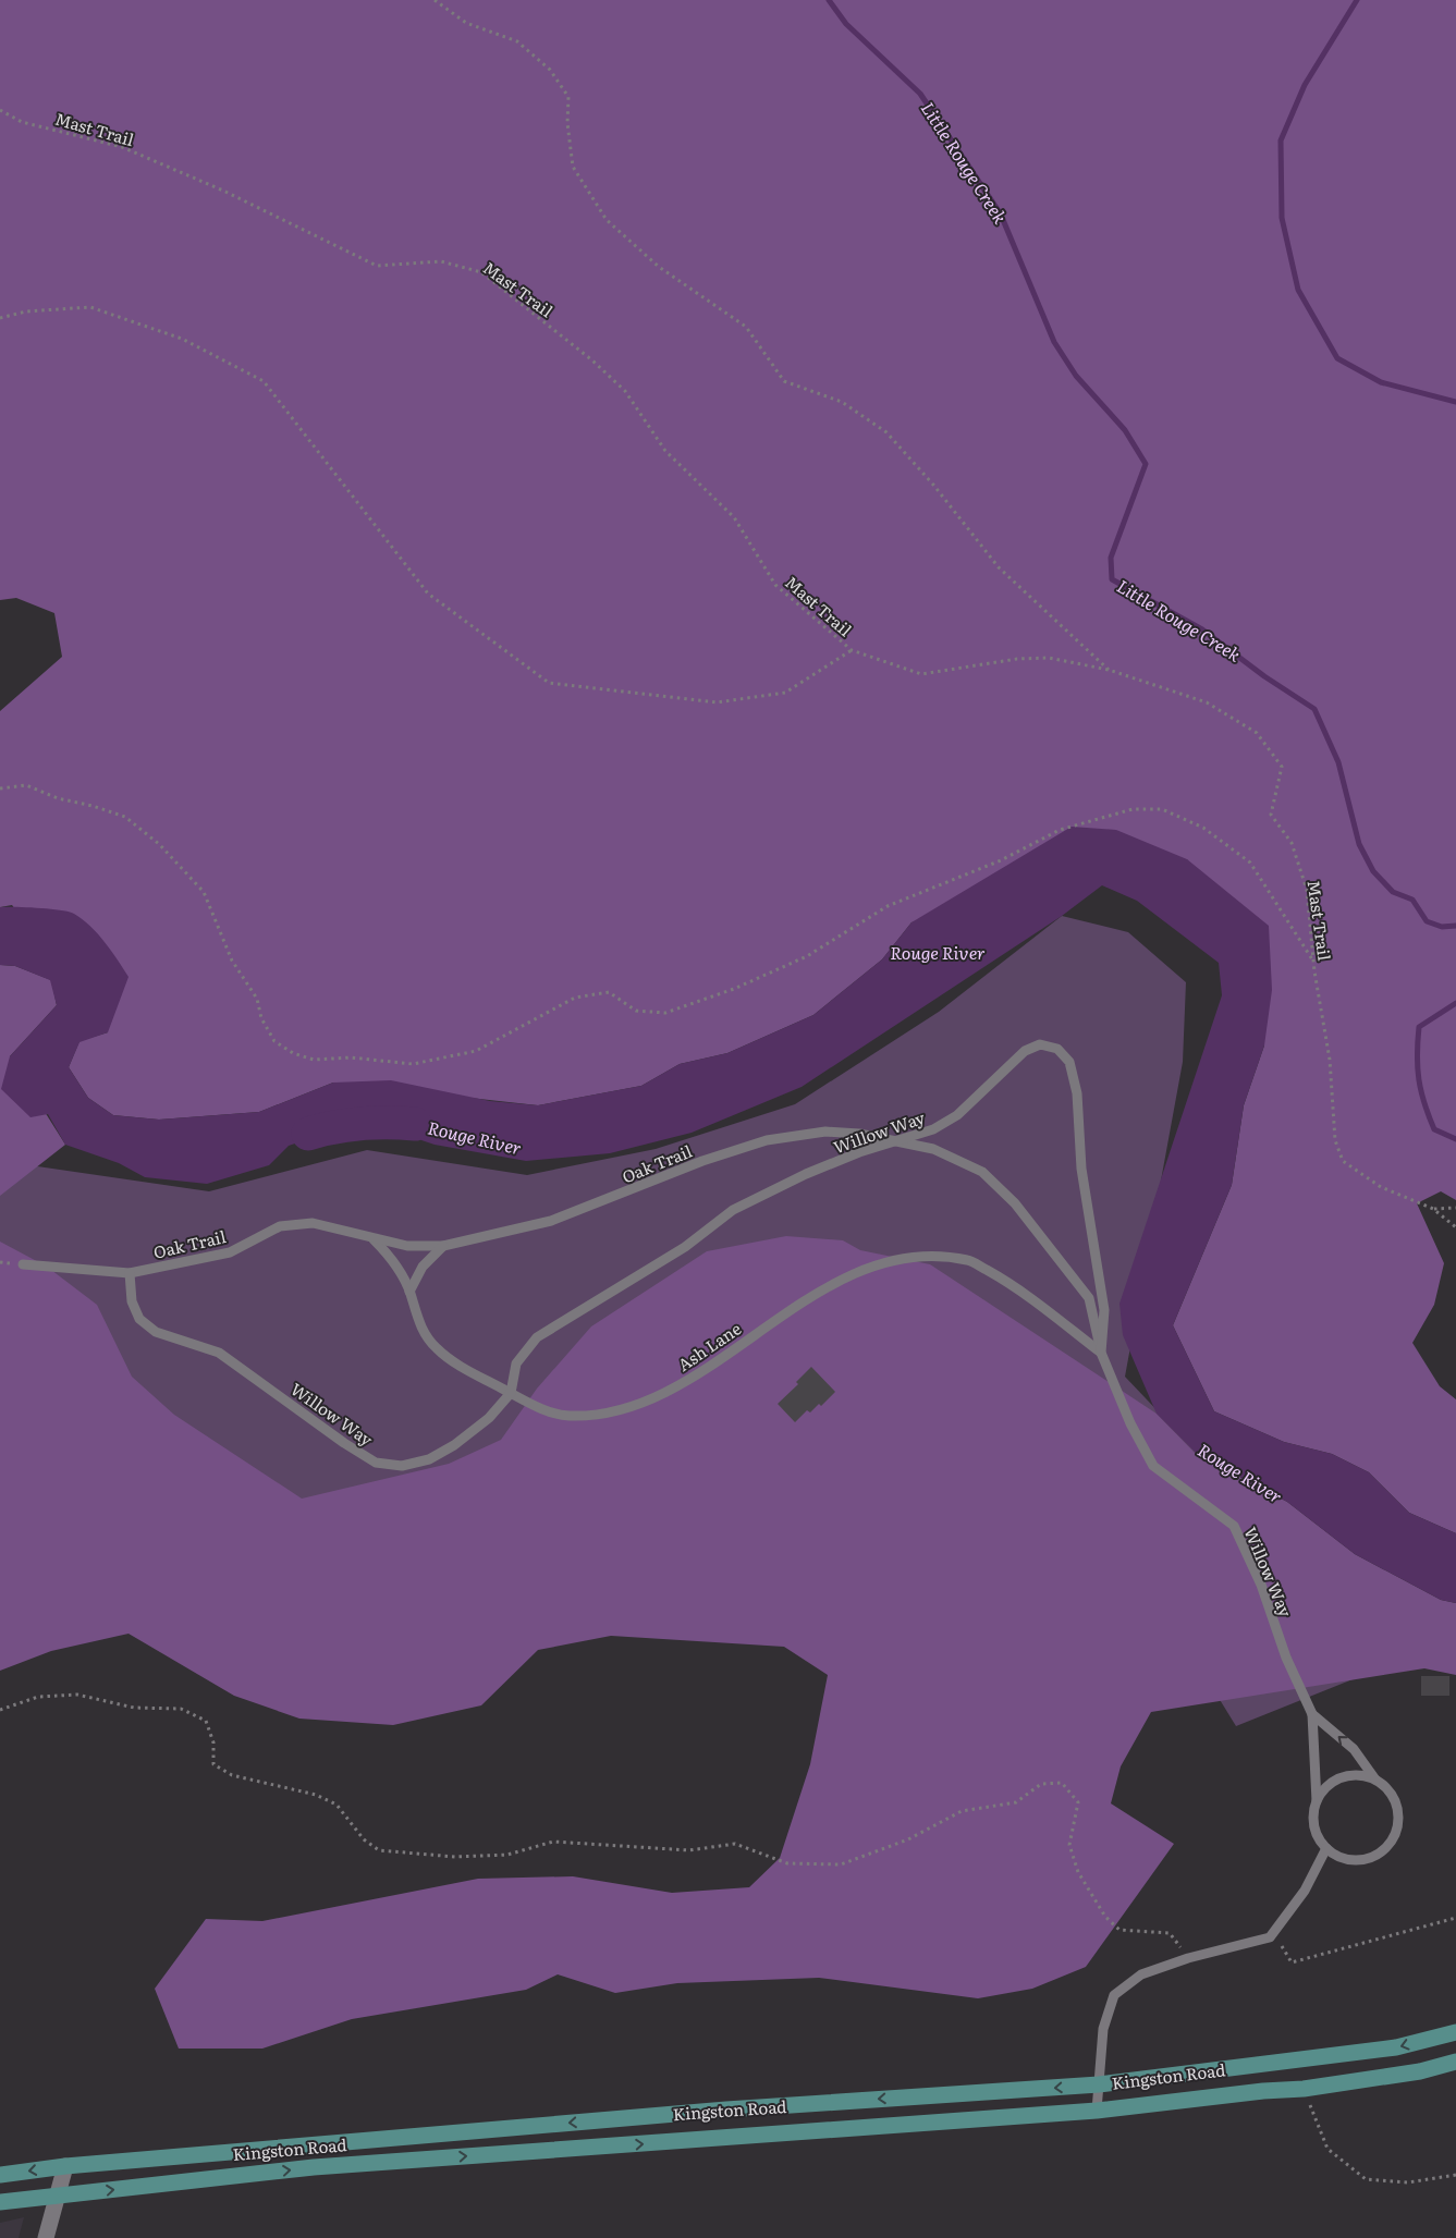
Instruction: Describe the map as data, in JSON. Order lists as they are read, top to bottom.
{
  "streets": {
    "main road": ["Kingston Road"],
    "lane": ["Willow Way", "Oak Trail", "Ash Lane"],
    "path": ["Mast Trail"]
  },
  "crossings": [
    ["Willow Way", "Oak Trail"],
    ["Willow Way", "Ash Lane"],
    ["Oak Trail", "Ash Lane"]
  ],
  "water": ["Little Rouge Creek", "Rouge River"]
}
